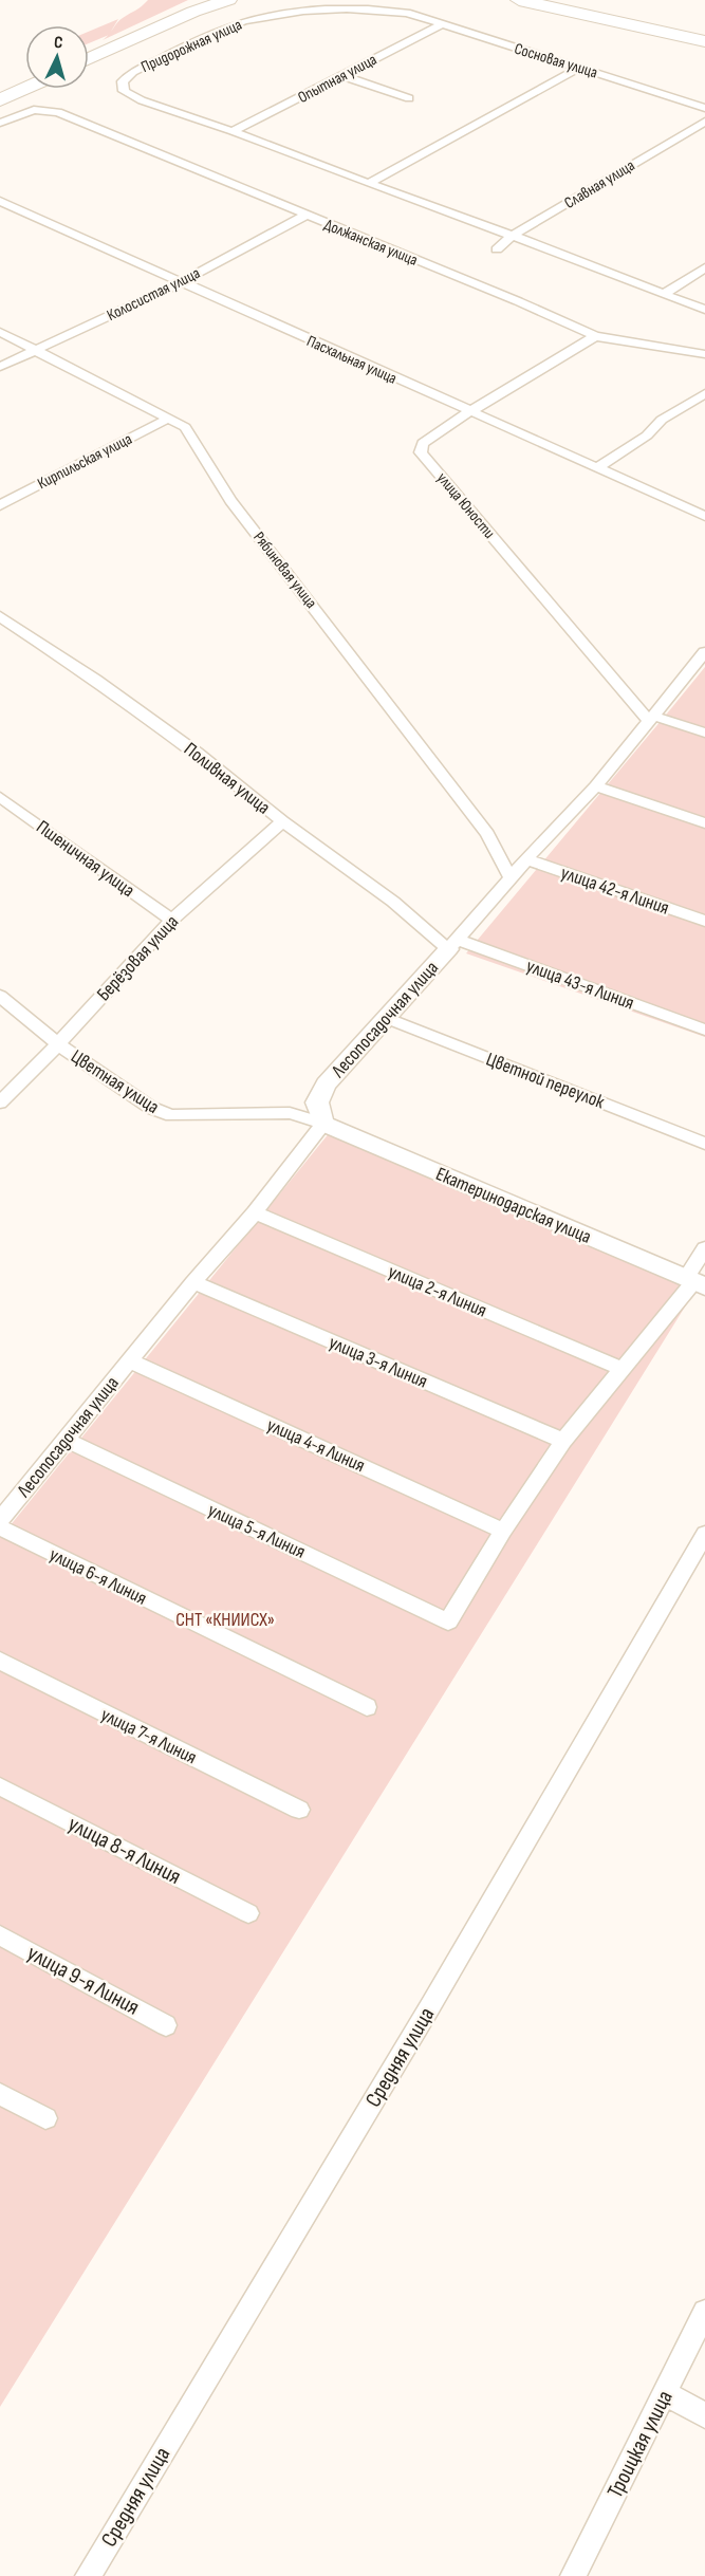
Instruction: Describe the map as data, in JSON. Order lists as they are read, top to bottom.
{
  "streets": {
    "street": [
      "Придорожная улица",
      "Сосновая улица",
      "Опытная улица",
      "Славная улица",
      "Должанская улица",
      "Колосистая улица",
      "Пасхальная улица",
      "Кирпильская улица",
      "улица Юности",
      "Рябиновая улица",
      "Поливная улица",
      "Пшеничная улица",
      "улица 42-я Линия",
      "Берёзовая улица",
      "улица 43-я Линия",
      "Лесопосадочная улица",
      "Цветной переулок",
      "Цветная улица",
      "Екатеринодарская улица",
      "улица 2-я Линия",
      "улица 3-я Линия",
      "улица 4-я Линия",
      "улица 5-я Линия",
      "улица 6-я Линия",
      "улица 7-я Линия",
      "улица 8-я Линия",
      "улица 9-я Линия",
      "Средняя улица",
      "Троицкая улица"
    ]
  },
  "crossings": [
    ["Придорожная улица", "Сосновая улица"],
    ["Придорожная улица", "Опытная улица"],
    ["Сосновая улица", "Опытная улица"],
    ["Должанская улица", "Колосистая улица"],
    ["Должанская улица", "улица Юности"],
    ["Колосистая улица", "Пасхальная улица"],
    ["Колосистая улица", "Рябиновая улица"],
    ["Пасхальная улица", "улица Юности"],
    ["Кирпильская улица", "Рябиновая улица"],
    ["улица Юности", "Лесопосадочная улица"],
    ["Рябиновая улица", "Лесопосадочная улица"],
    ["Поливная улица", "Берёзовая улица"],
    ["Поливная улица", "улица 43-я Линия"],
    ["Поливная улица", "Лесопосадочная улица"],
    ["Пшеничная улица", "Берёзовая улица"],
    ["улица 42-я Линия", "Лесопосадочная улица"],
    ["Берёзовая улица", "Цветная улица"],
    ["улица 43-я Линия", "Лесопосадочная улица"],
    ["Лесопосадочная улица", "Цветной переулок"],
    ["Лесопосадочная улица", "Цветная улица"],
    ["Лесопосадочная улица", "Екатеринодарская улица"],
    ["Лесопосадочная улица", "улица 2-я Линия"],
    ["Лесопосадочная улица", "улица 3-я Линия"],
    ["Лесопосадочная улица", "улица 4-я Линия"],
    ["Лесопосадочная улица", "улица 5-я Линия"],
    ["Цветная улица", "Екатеринодарская улица"],
    ["улица 4-я Линия", "улица 5-я Линия"]
  ],
  "parks": ["СНТ «КНИИСХ»"],
  "north": "top"
}
